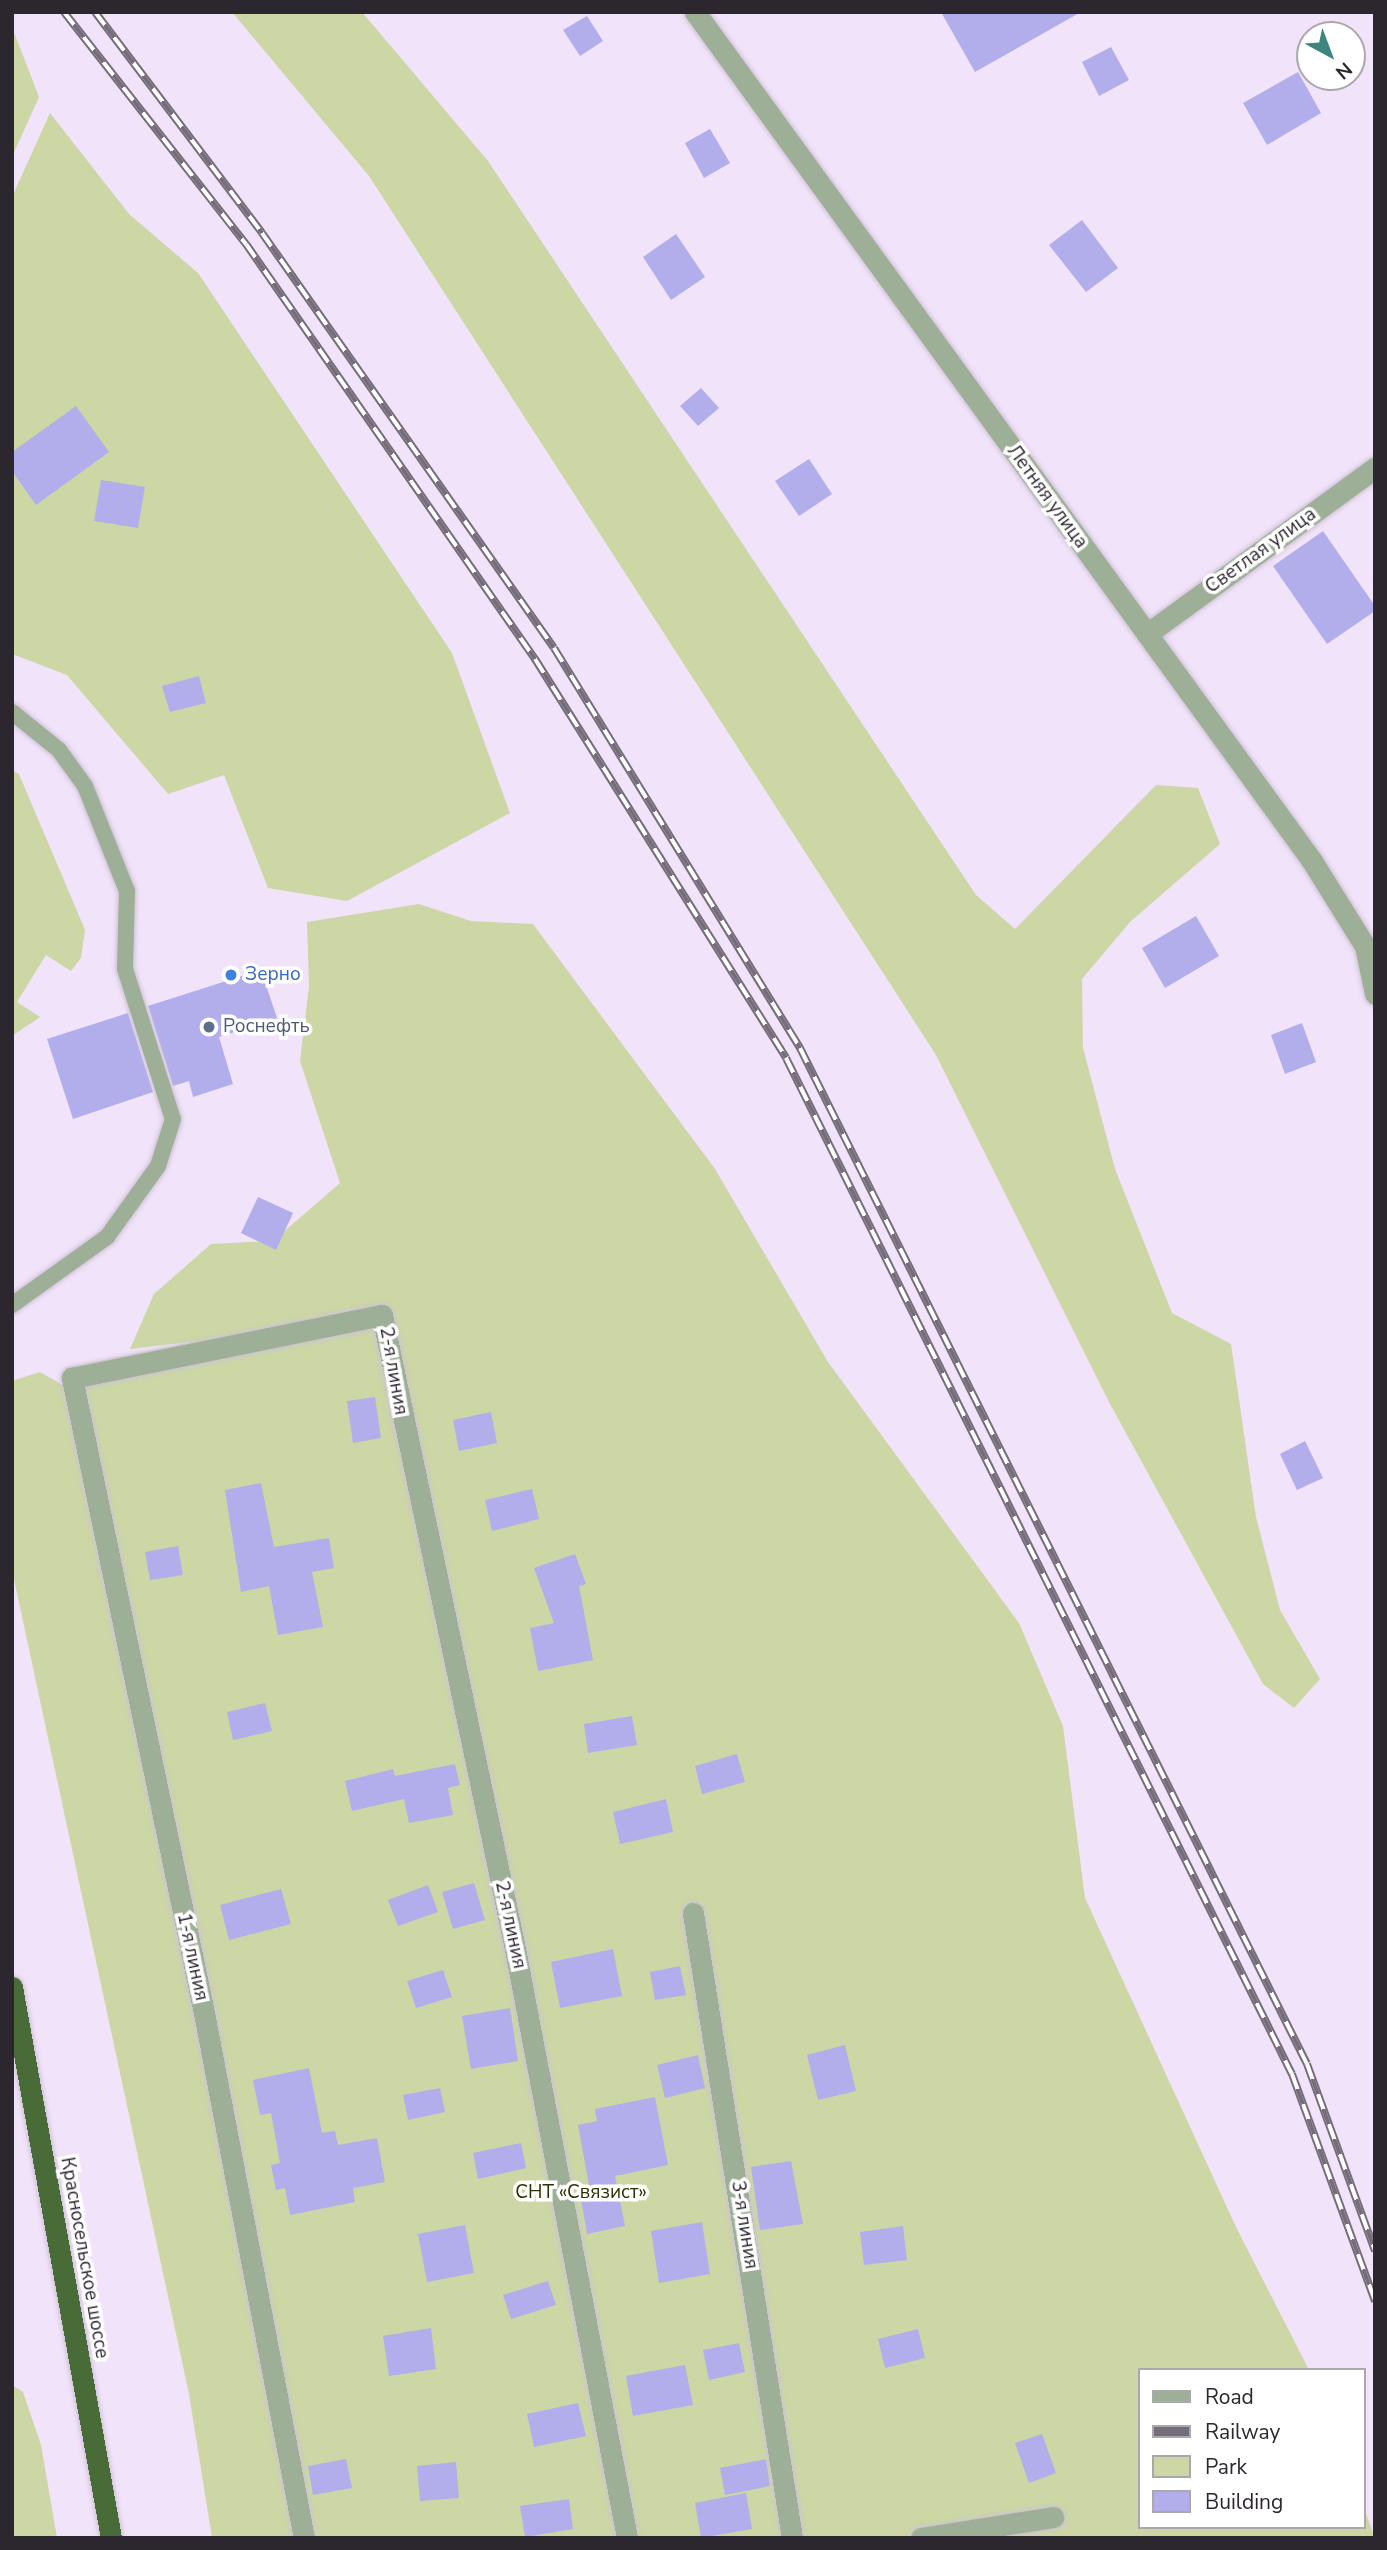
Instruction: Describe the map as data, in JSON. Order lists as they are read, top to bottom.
{
  "streets": {
    "highway": ["Красносельское шоссе"],
    "street": [
      "Летняя улица",
      "Светлая улица",
      "2-я линия",
      "1-я линия",
      "3-я линия"
    ]
  },
  "crossings": [
    ["Летняя улица", "Светлая улица"],
    ["2-я линия", "1-я линия"]
  ],
  "parks": ["СНТ «Связист»"],
  "places": ["Зерно", "Роснефть"],
  "legend": [
    "Road",
    "Railway",
    "Park",
    "Building"
  ],
  "north": "bottom right"
}
